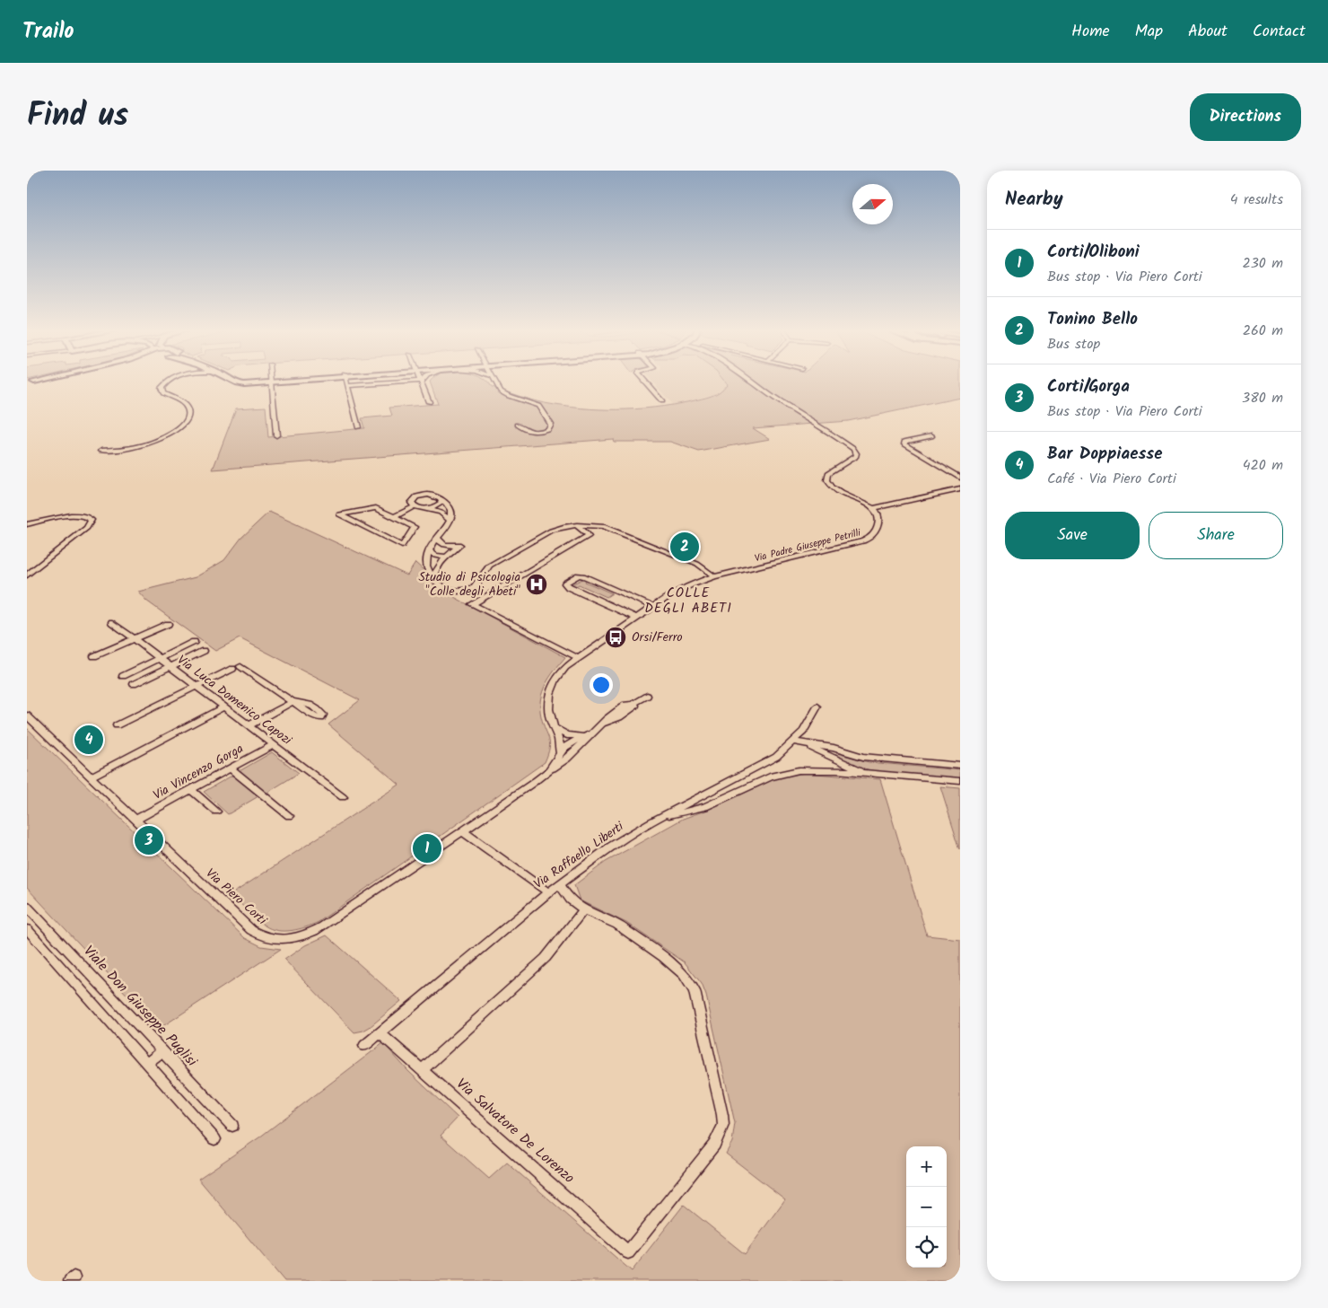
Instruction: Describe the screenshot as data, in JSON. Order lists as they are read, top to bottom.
{
  "streets": {
    "street": [
      "Via Padre Giuseppe Petrilli",
      "Via Luca Domenico Capozi",
      "Via Vincenzo Gorga",
      "Via Raffaello Liberti",
      "Via Piero Corti",
      "Viale Don Giuseppe Puglisi",
      "Via Salvatore De Lorenzo"
    ]
  },
  "crossings": [
    ["Via Luca Domenico Capozi", "Via Vincenzo Gorga"],
    ["Via Vincenzo Gorga", "Via Piero Corti"],
    ["Via Raffaello Liberti", "Via Salvatore De Lorenzo"]
  ],
  "districts": ["COLLE DEGLI ABETI"],
  "places": {
    "hospital": ["Studio di Psicologia \"Colle degli Abeti\""],
    "bus stop": ["Orsi/Ferro"]
  },
  "north": "right",
  "page": {
    "header": "Trailo",
    "nav": [
      "Home",
      "Map",
      "About",
      "Contact"
    ],
    "title": "Find us",
    "buttons": [
      "Directions",
      ["Save", "Share"]
    ],
    "heading": ["Nearby", "4 results"],
    "list": [
      {
        "mark": "1",
        "name": "Corti/Oliboni",
        "note": "Bus stop · Via Piero Corti",
        "value": "230 m"
      },
      {
        "mark": "2",
        "name": "Tonino Bello",
        "note": "Bus stop",
        "value": "260 m"
      },
      {
        "mark": "3",
        "name": "Corti/Gorga",
        "note": "Bus stop · Via Piero Corti",
        "value": "380 m"
      },
      {
        "mark": "4",
        "name": "Bar Doppiaesse",
        "note": "Café · Via Piero Corti",
        "value": "420 m"
      }
    ],
    "pins": [
      "2",
      "4",
      "3",
      "1"
    ],
    "map_buttons": ["+", "−"]
  }
}
